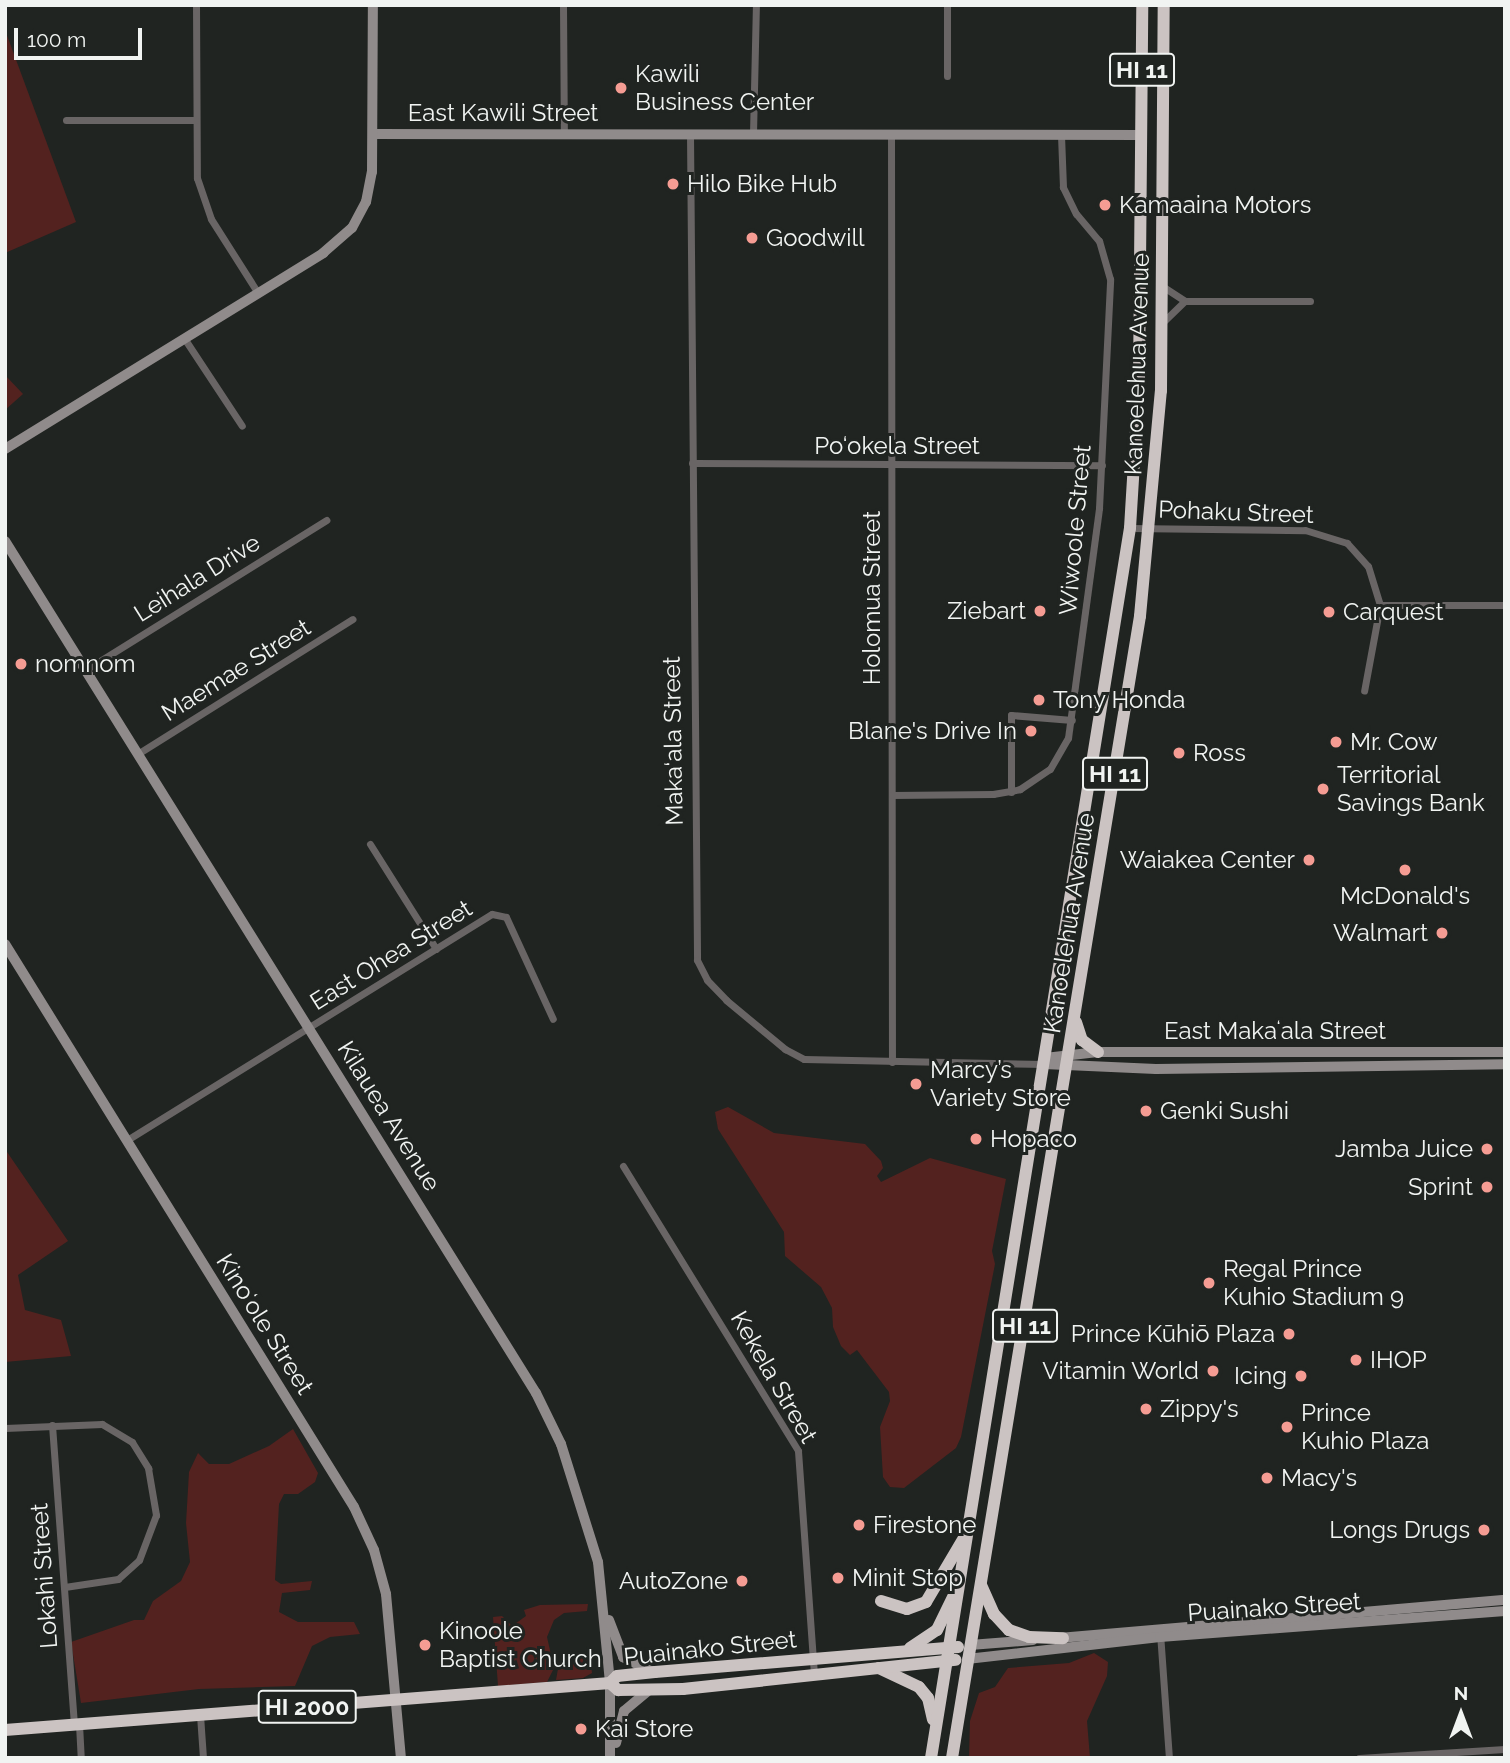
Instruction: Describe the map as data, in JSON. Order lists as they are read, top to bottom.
{
  "streets": {
    "highway": [
      "HI 11",
      "Kanoelehua Avenue",
      "Puainako Street",
      "HI 2000"
    ],
    "street": [
      "East Kawili Street",
      "Po‘okela Street",
      "Pohaku Street",
      "Wiwoole Street",
      "Leihala Drive",
      "Holomua Street",
      "Maemae Street",
      "Maka‘ala Street",
      "East Ohea Street",
      "East Makaʻala Street",
      "Kilauea Avenue",
      "Kinoʻole Street",
      "Kekela Street",
      "Lokahi Street"
    ]
  },
  "crossings": [
    ["East Kawili Street", "Kanoelehua Avenue"],
    ["East Kawili Street", "Wiwoole Street"],
    ["East Kawili Street", "Holomua Street"],
    ["East Kawili Street", "Maka‘ala Street"],
    ["Kanoelehua Avenue", "Pohaku Street"],
    ["Kanoelehua Avenue", "Maka‘ala Street"],
    ["Kanoelehua Avenue", "East Makaʻala Street"],
    ["Kanoelehua Avenue", "Puainako Street"],
    ["Po‘okela Street", "Wiwoole Street"],
    ["Po‘okela Street", "Holomua Street"],
    ["Po‘okela Street", "Maka‘ala Street"],
    ["Wiwoole Street", "Holomua Street"],
    ["Leihala Drive", "Kilauea Avenue"],
    ["Holomua Street", "Maka‘ala Street"],
    ["Maemae Street", "Kilauea Avenue"],
    ["Maka‘ala Street", "East Makaʻala Street"],
    ["East Ohea Street", "Kilauea Avenue"],
    ["East Ohea Street", "Kinoʻole Street"],
    ["Kilauea Avenue", "Puainako Street"],
    ["Kilauea Avenue", "HI 2000"],
    ["Kinoʻole Street", "HI 2000"],
    ["Kekela Street", "Puainako Street"],
    ["Lokahi Street", "HI 2000"],
    ["Puainako Street", "HI 2000"]
  ],
  "places": [
    "Kawili Business Center",
    "Hilo Bike Hub",
    "Kamaaina Motors",
    "Goodwill",
    "Ziebart",
    "Carquest",
    "nomnom",
    "Tony Honda",
    "Blane's Drive In",
    "Mr. Cow",
    "Ross",
    "Territorial Savings Bank",
    "Waiakea Center",
    "McDonald's",
    "Walmart",
    "Marcy’s Variety Store",
    "Genki Sushi",
    "Hopaco",
    "Jamba Juice",
    "Sprint",
    "Regal Prince Kuhio Stadium 9",
    "Prince Kūhiō Plaza",
    "IHOP",
    "Vitamin World",
    "Icing",
    "Zippy's",
    "Prince Kuhio Plaza",
    "Macy's",
    "Firestone",
    "Longs Drugs",
    "Minit Stop",
    "AutoZone",
    "Kinoole Baptist Church",
    "Kai Store"
  ],
  "scale_bar": "100 m",
  "north": "top"
}
